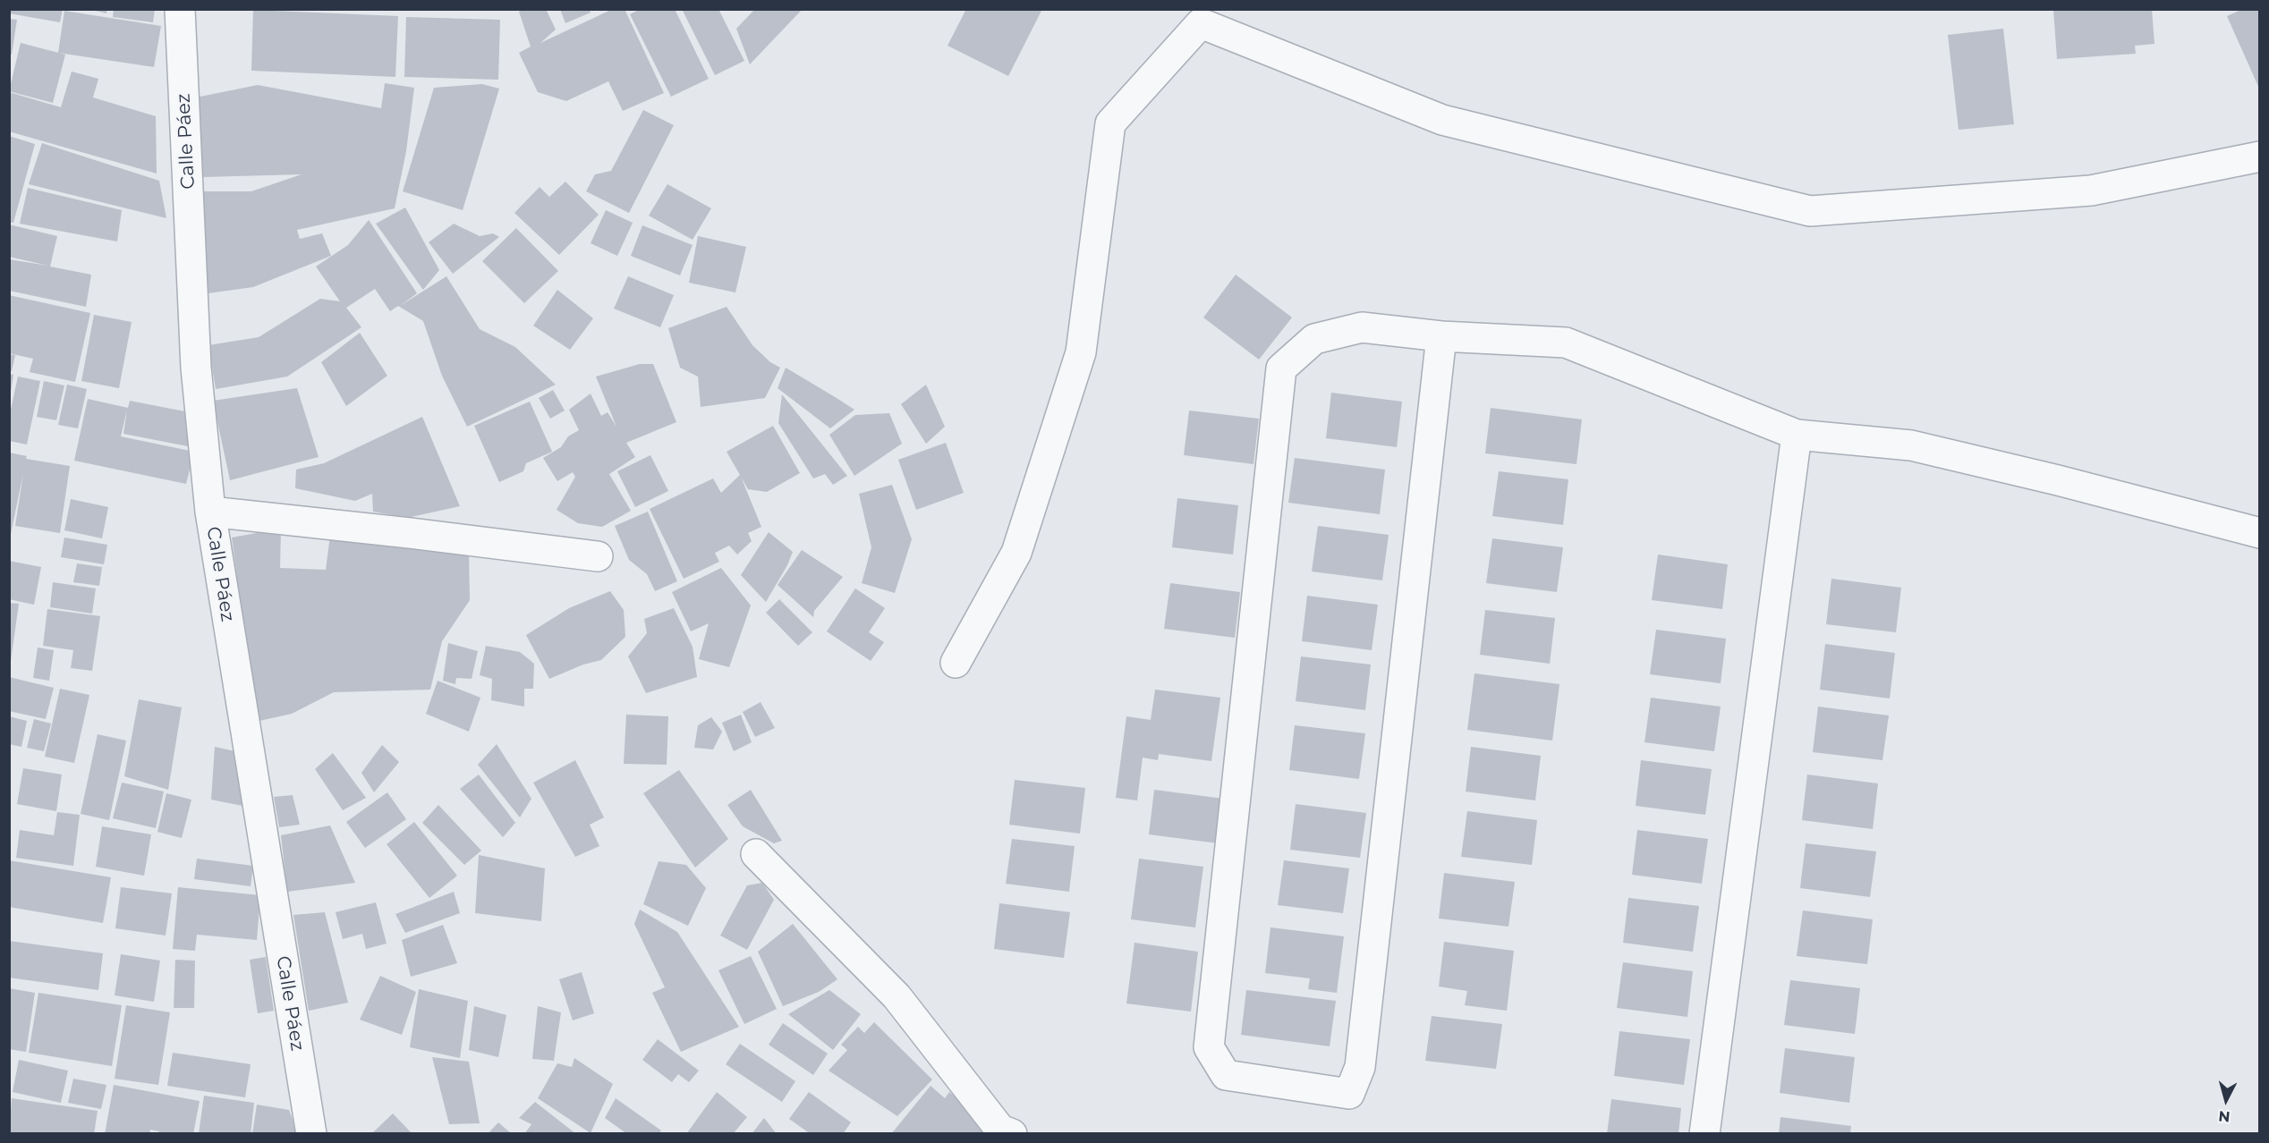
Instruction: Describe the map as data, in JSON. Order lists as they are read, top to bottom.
{
  "streets": {
    "street": ["Calle Páez"]
  },
  "north": "bottom"
}
